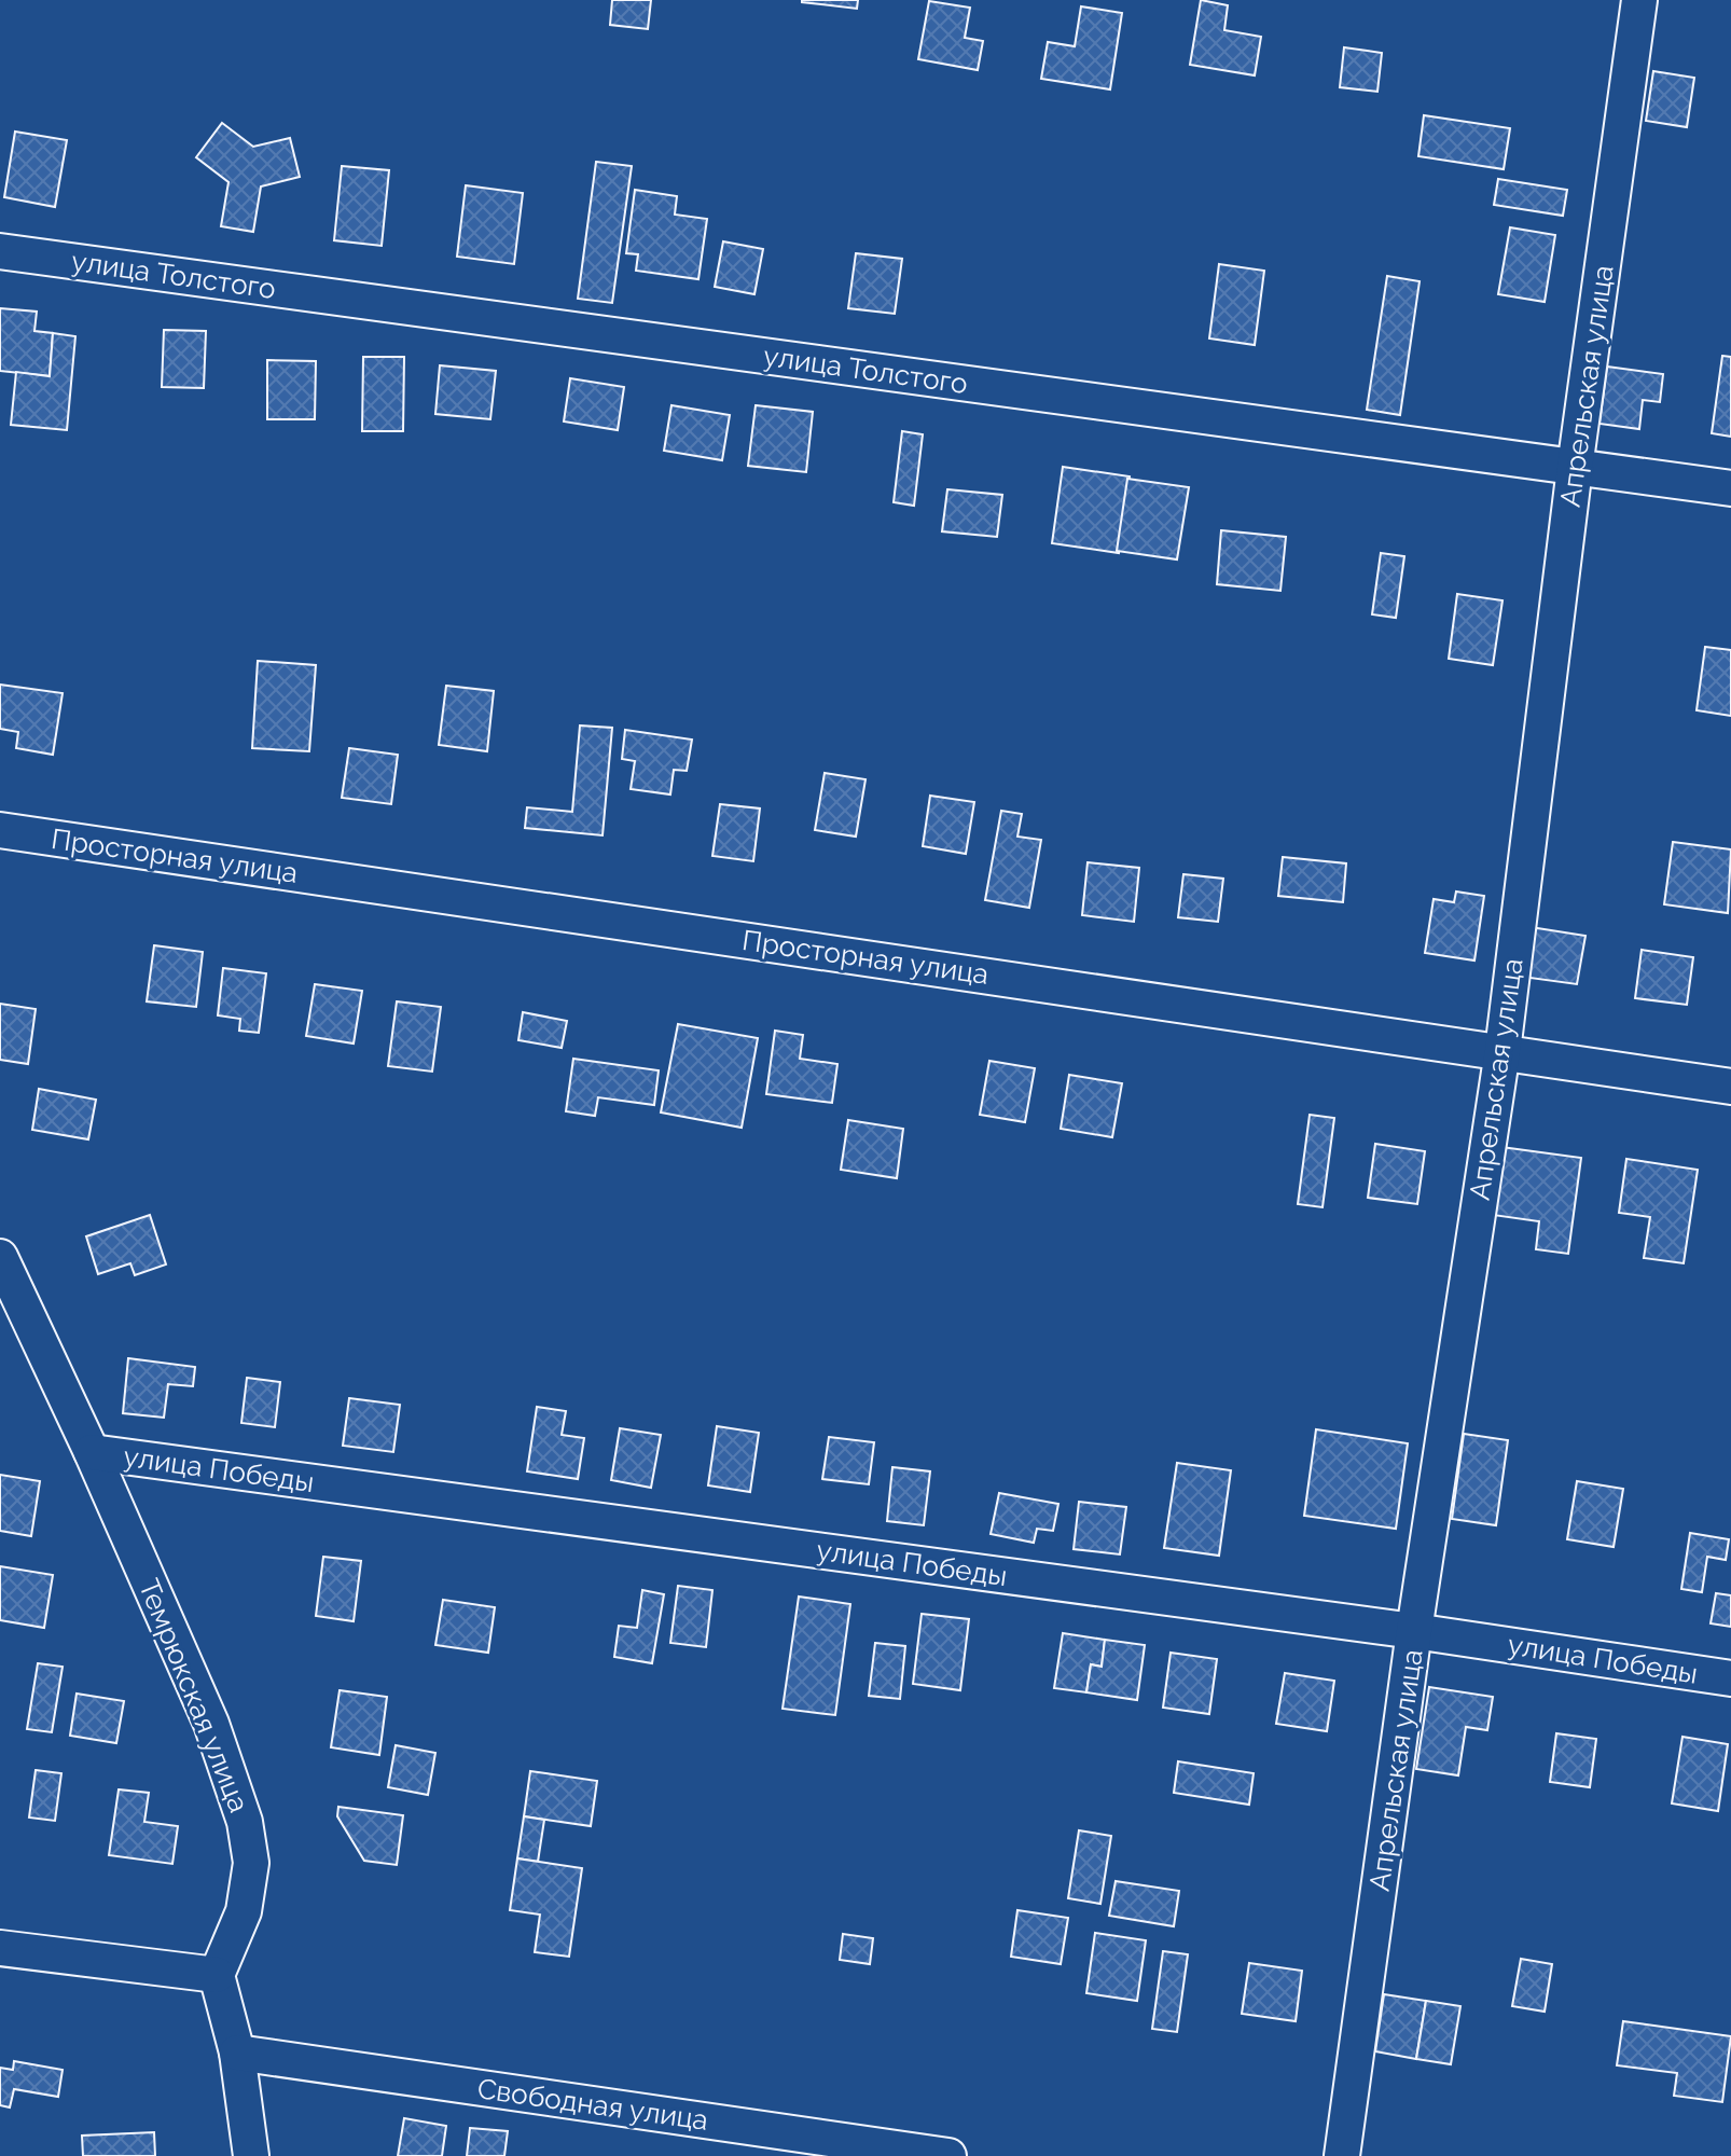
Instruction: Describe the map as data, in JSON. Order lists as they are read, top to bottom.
{
  "streets": {
    "street": [
      "улица Толстого",
      "Апрельская улица",
      "Просторная улица",
      "улица Победы",
      "Темрюкская улица",
      "Свободная улица"
    ]
  },
  "crossings": [
    ["улица Толстого", "Апрельская улица"],
    ["Апрельская улица", "Просторная улица"],
    ["Апрельская улица", "улица Победы"],
    ["улица Победы", "Темрюкская улица"]
  ]
}
